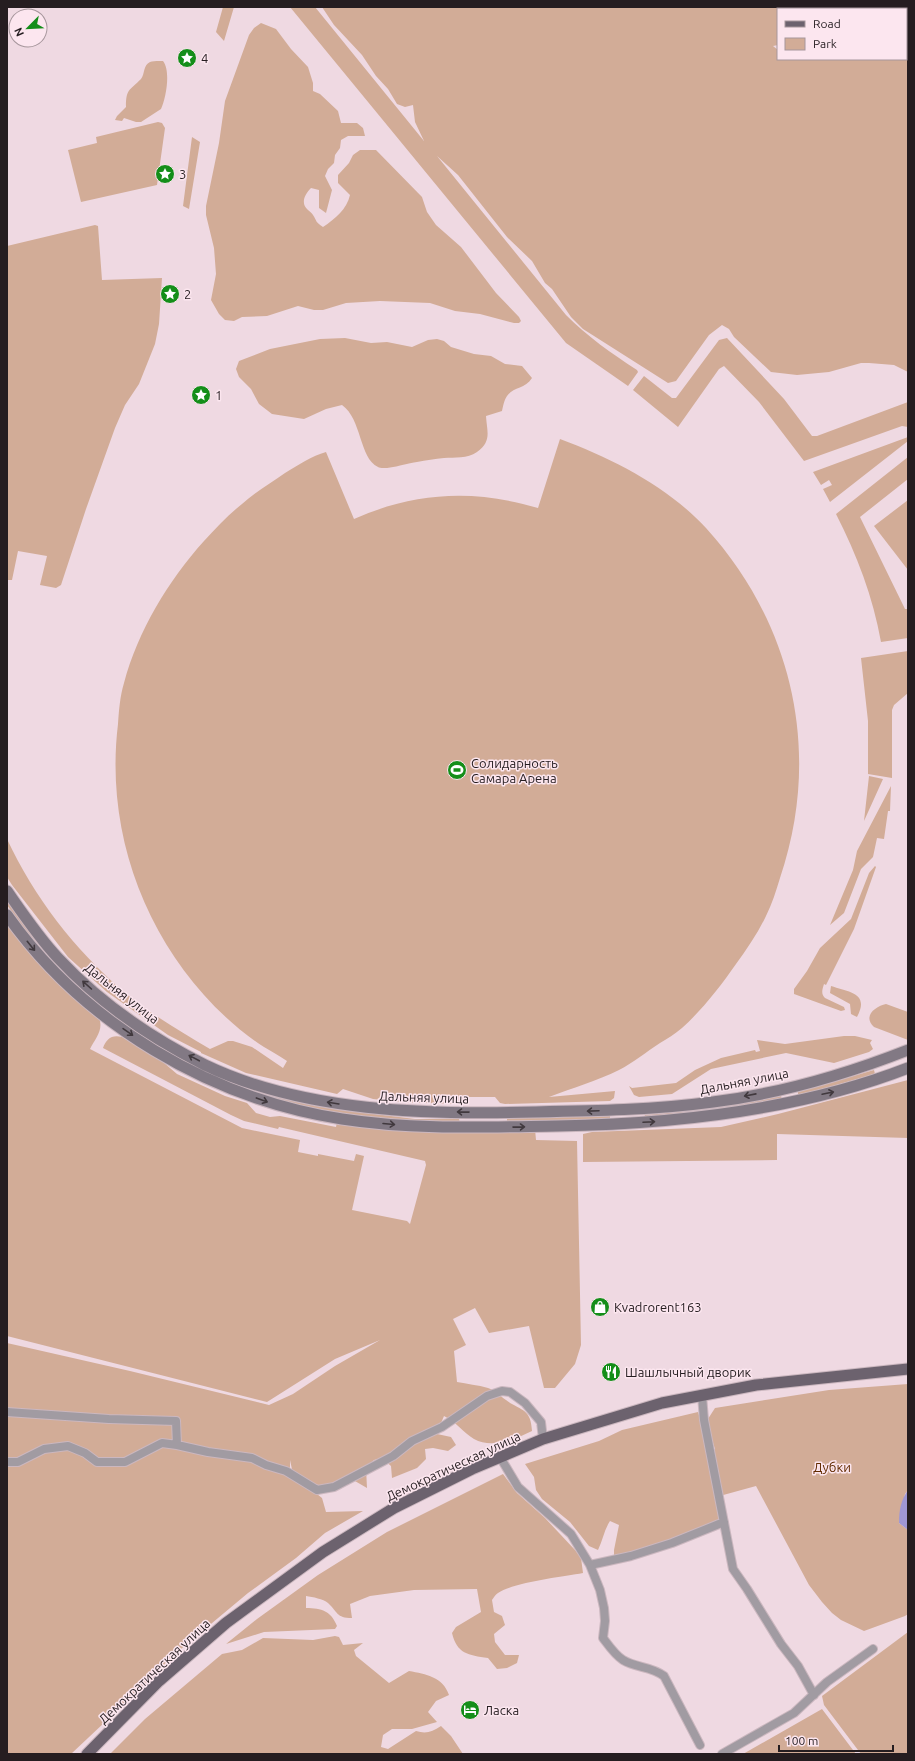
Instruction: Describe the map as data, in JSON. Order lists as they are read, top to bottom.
{
  "streets": {
    "main road": ["Дальняя улица", "Демократическая улица"]
  },
  "parks": ["Дубки"],
  "places": {
    "place": [
      "4",
      "3",
      "2",
      "1"
    ],
    "sports": ["Солидарность Самара Арена"],
    "shop": ["Kvadrorent163"],
    "restaurant": ["Шашлычный дворик"],
    "hotel": ["Ласка"]
  },
  "legend": ["Road", "Park"],
  "scale_bar": "100 m",
  "north": "bottom left"
}
